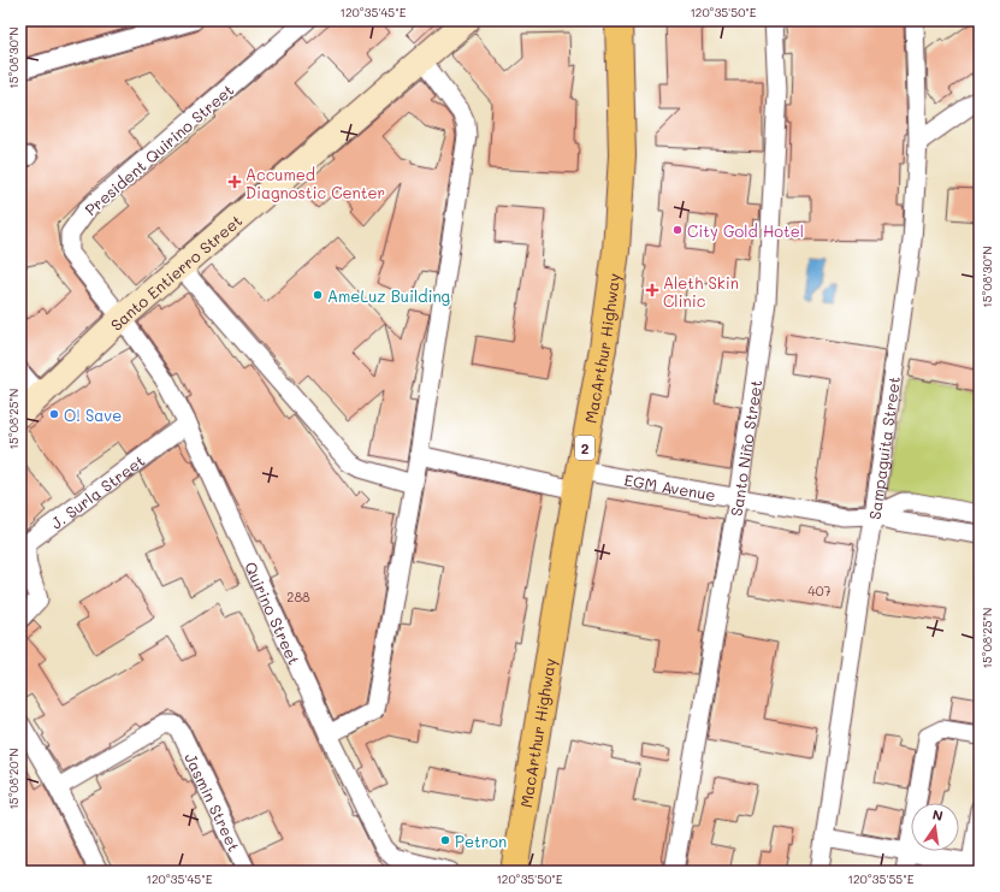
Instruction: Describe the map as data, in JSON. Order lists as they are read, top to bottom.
{
  "streets": {
    "highway": ["MacArthur Highway", "2"],
    "main road": ["Santo Entierro Street"],
    "street": [
      "President Quirino Street",
      "Sampaguita Street",
      "Santo Niño Street",
      "EGM Avenue",
      "J. Surla Street",
      "Quirino Street",
      "Jasmin Street"
    ]
  },
  "crossings": [
    ["President Quirino Street", "Santo Entierro Street"],
    ["President Quirino Street", "Quirino Street"],
    ["Santo Entierro Street", "Quirino Street"],
    ["MacArthur Highway", "EGM Avenue"],
    ["Sampaguita Street", "EGM Avenue"],
    ["Santo Niño Street", "EGM Avenue"],
    ["J. Surla Street", "Quirino Street"]
  ],
  "places": {
    "health": ["Accumed Diagnostic Center", "Aleth Skin Clinic"],
    "other": [
      "City Gold Hotel",
      "AmeLuz Building",
      "O! Save",
      "Petron"
    ]
  },
  "house_numbers": ["407", "288"],
  "north": "top",
  "coordinates": [
    "120°35'45\"E",
    "120°35'50\"E",
    "15°08'30\"N",
    "15°08'25\"N",
    "15°08'20\"N",
    "120°35'55\"E"
  ]
}
